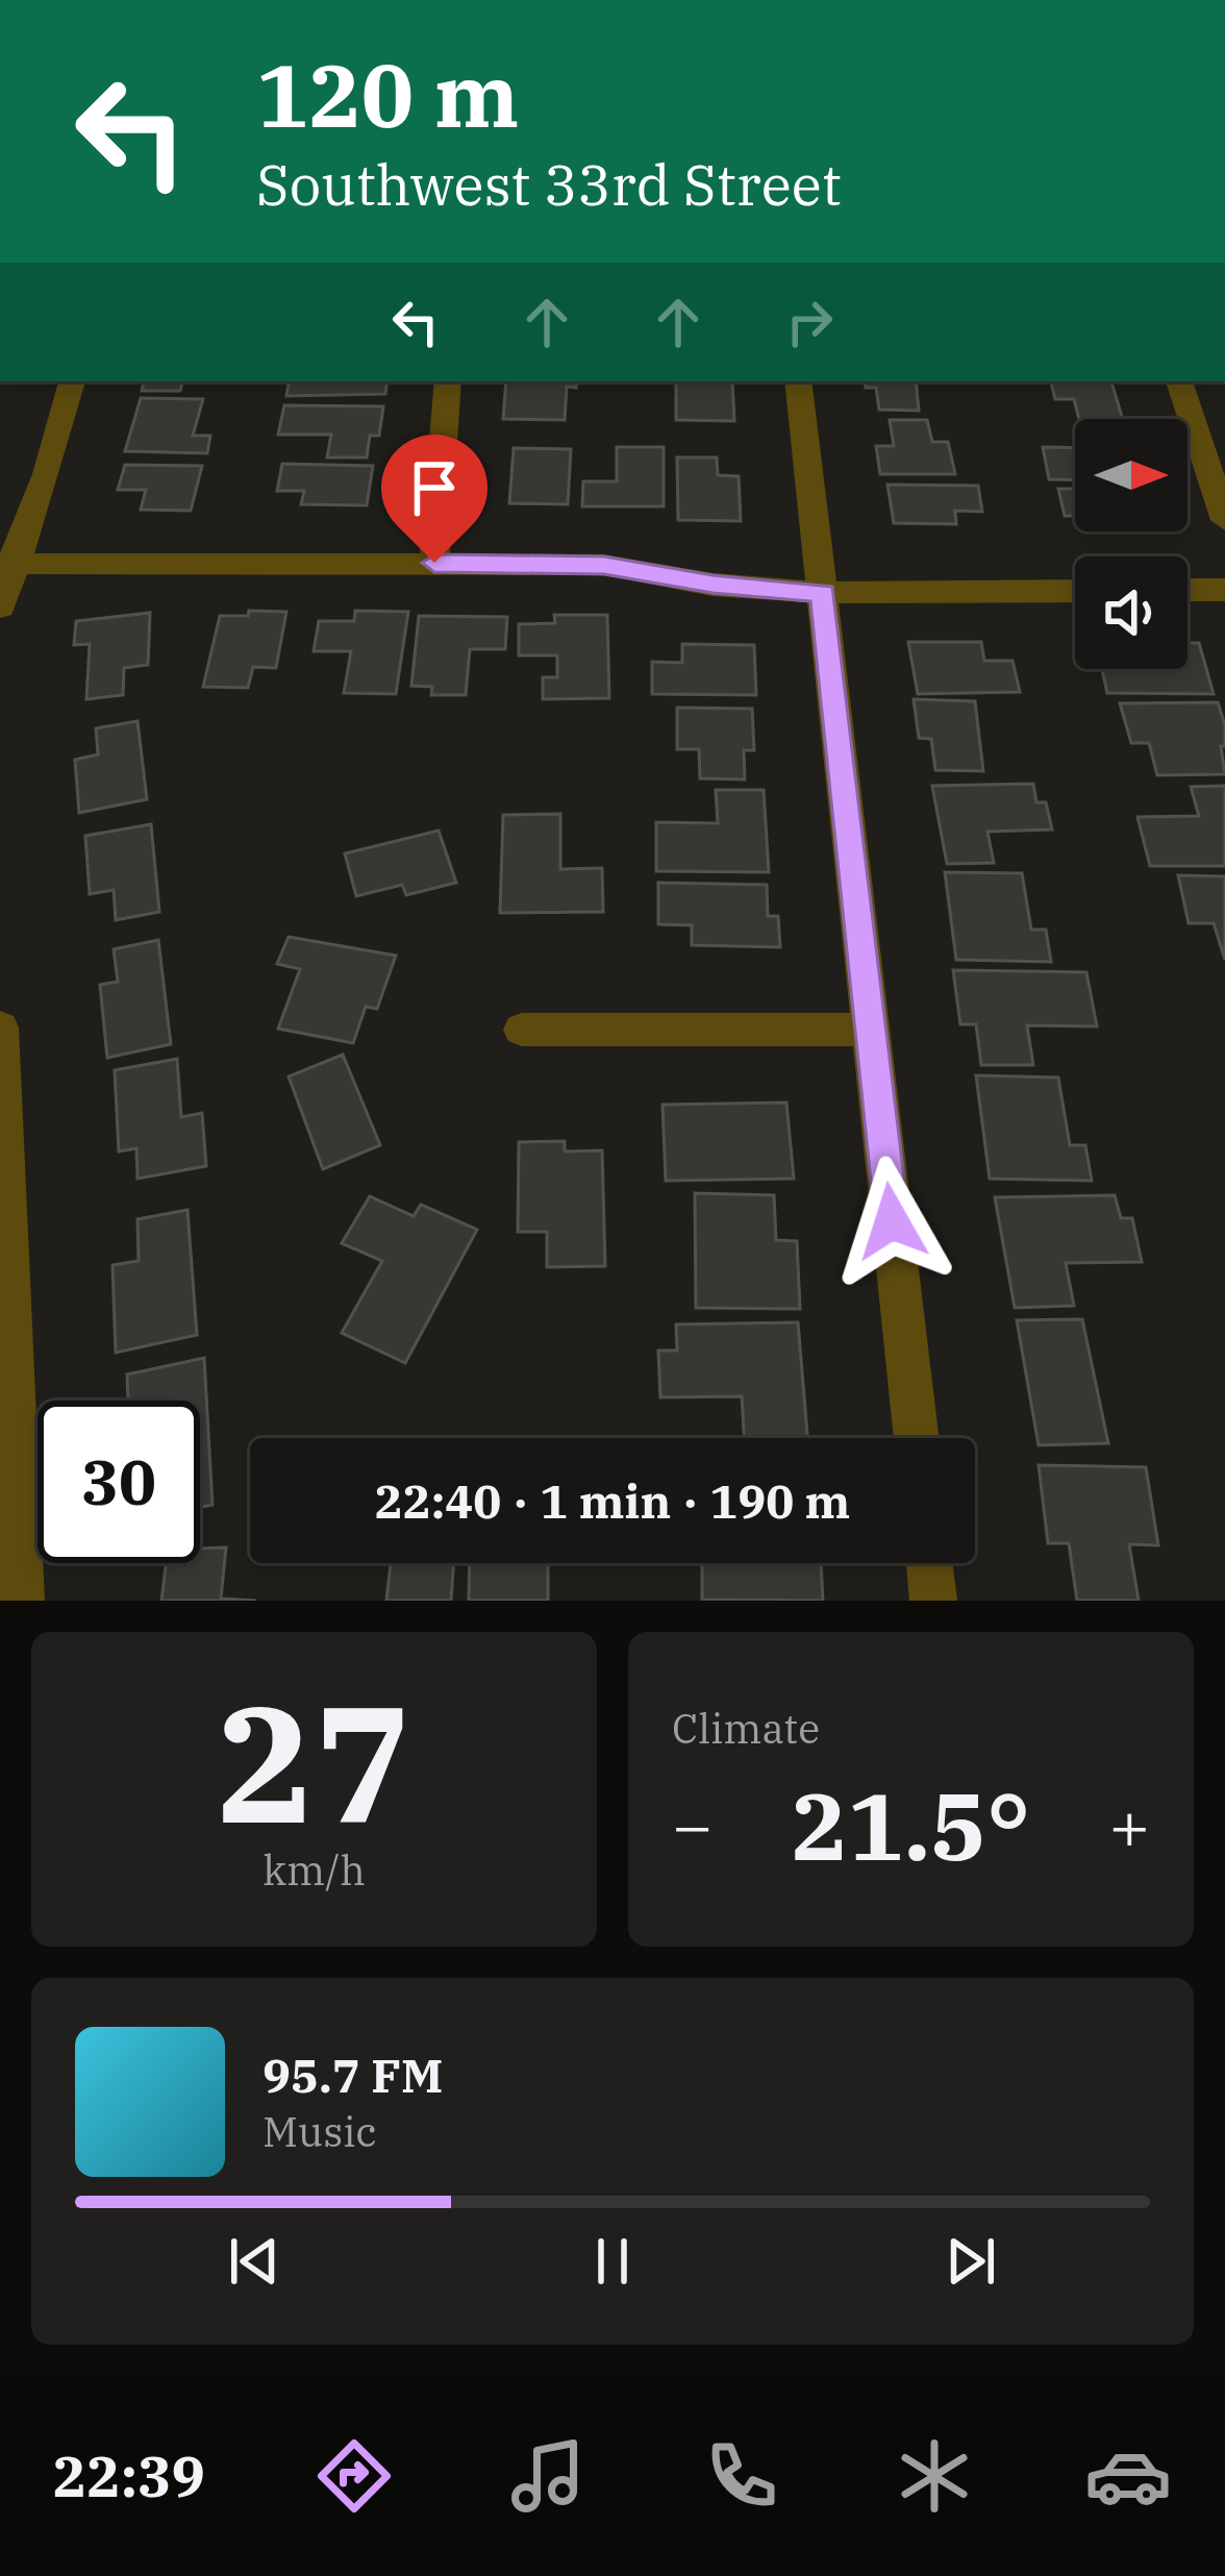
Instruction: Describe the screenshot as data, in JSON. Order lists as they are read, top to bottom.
{
  "north": "right",
  "page": {
    "turn": ["120 m", "Southwest 33rd Street"],
    "limit": "30",
    "trip": "22:40 · 1 min · 190 m",
    "tile": [
      ["27", "km/h"],
      "Climate"
    ],
    "heat": ["−", "21.5°", "+"],
    "song": ["95.7 FM", "Music"],
    "tabs": "22:39"
  }
}
